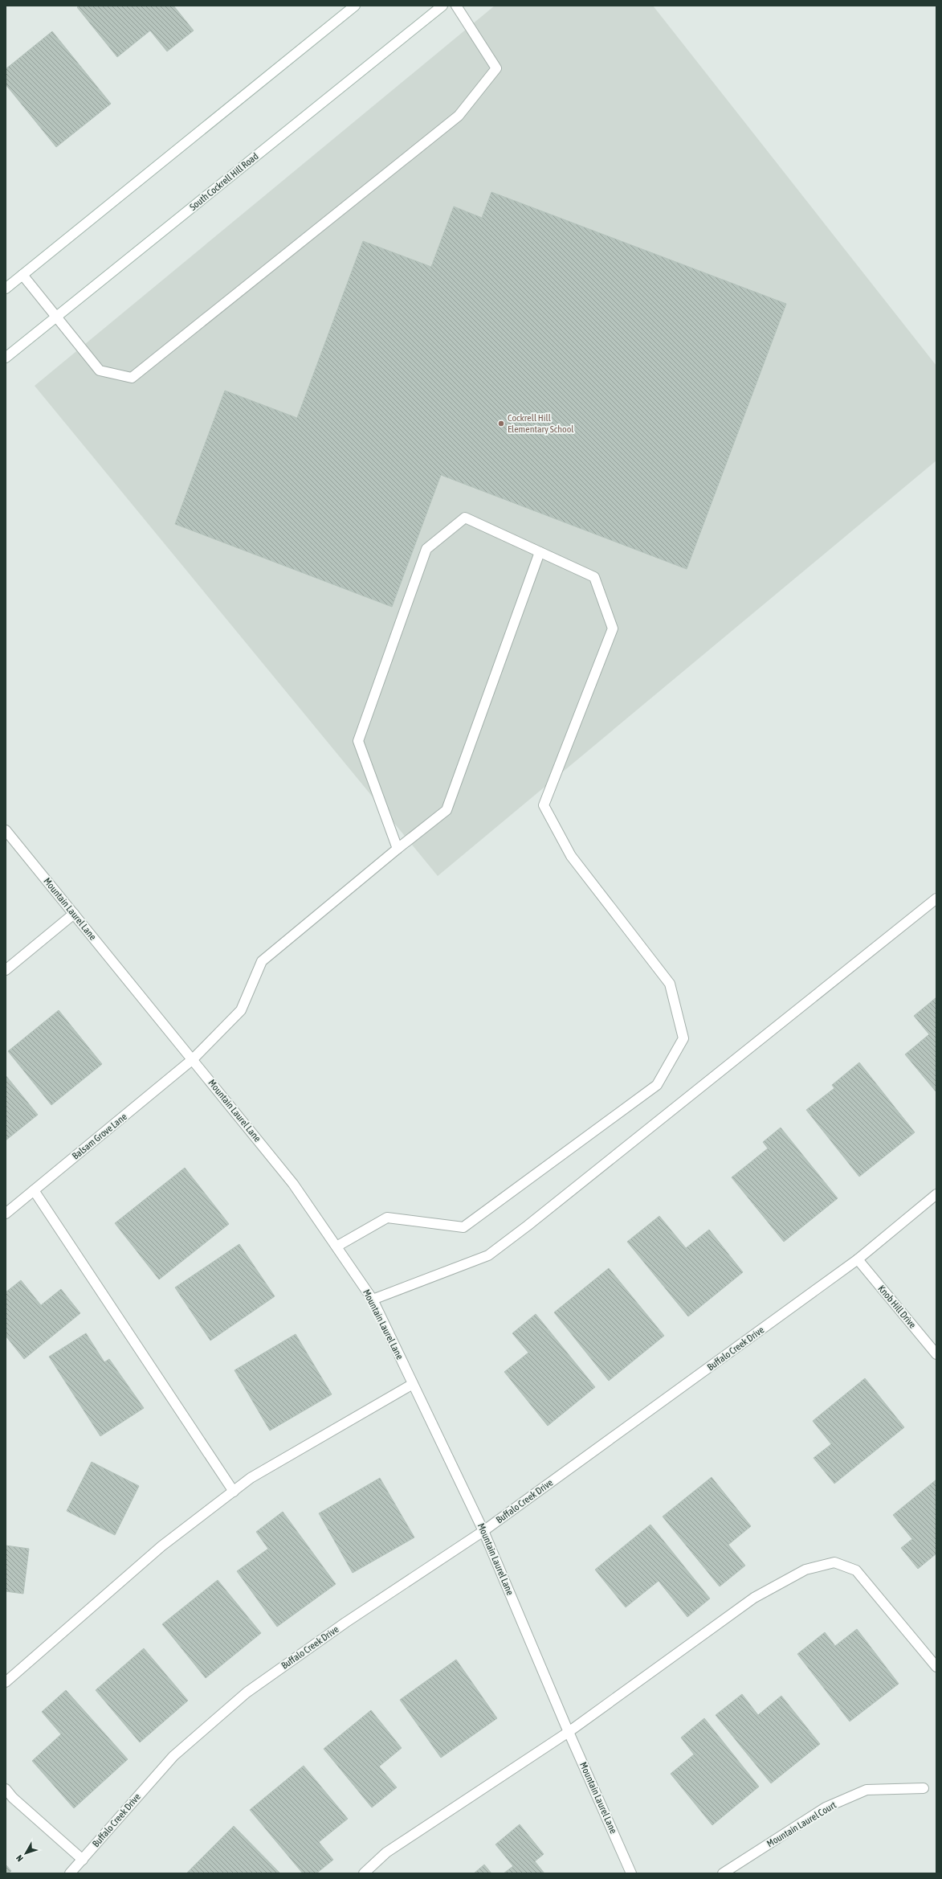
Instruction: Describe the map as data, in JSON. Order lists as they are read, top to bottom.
{
  "streets": {
    "street": [
      "South Cockrell Hill Road",
      "Mountain Laurel Lane",
      "Balsam Grove Lane",
      "Knob Hill Drive",
      "Buffalo Creek Drive",
      "Mountain Laurel Court"
    ]
  },
  "crossings": [
    ["Mountain Laurel Lane", "Balsam Grove Lane"],
    ["Mountain Laurel Lane", "Buffalo Creek Drive"],
    ["Knob Hill Drive", "Buffalo Creek Drive"]
  ],
  "places": ["Cockrell Hill Elementary School"],
  "north": "bottom left"
}
